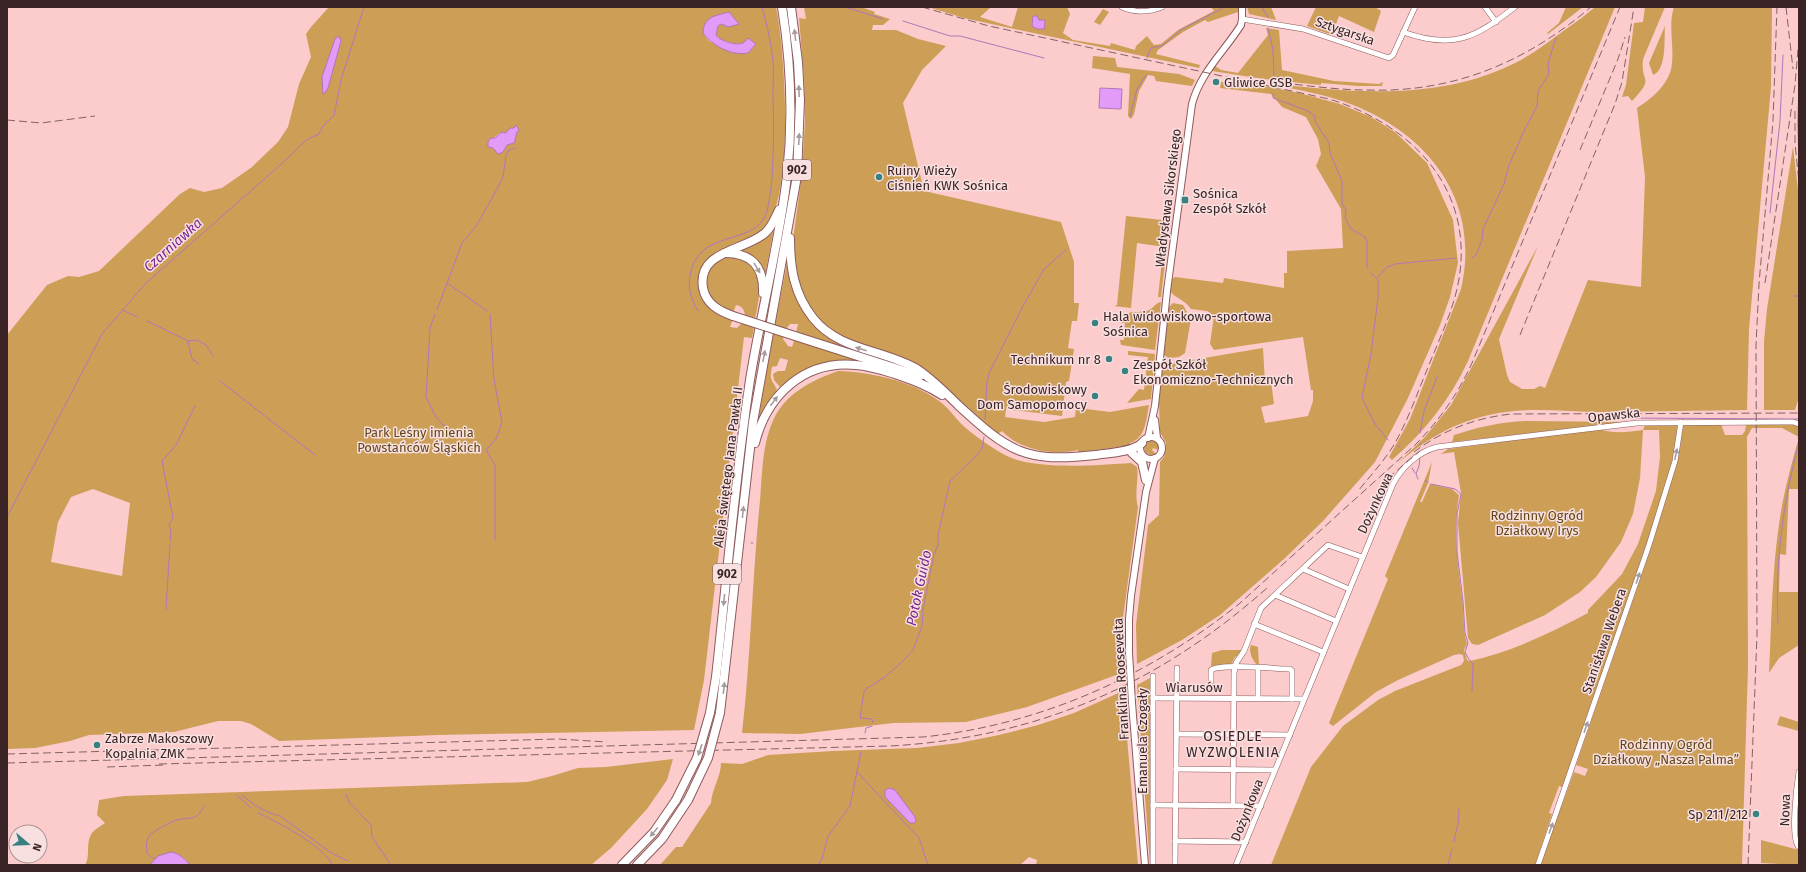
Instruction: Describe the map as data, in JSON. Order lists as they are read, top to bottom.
{
  "streets": {
    "main road": ["902", "Aleja świętego Jana Pawła II"],
    "street": [
      "Sztygarska",
      "Władysława Sikorskiego",
      "Opawska",
      "Dożynkowa",
      "Stanisława Webera",
      "Franklina Roosevelta",
      "Wiarusów",
      "Emanuela Czogały",
      "Nowa"
    ]
  },
  "crossings": [
    ["Sztygarska", "Władysława Sikorskiego"],
    ["Władysława Sikorskiego", "Franklina Roosevelta"],
    ["Opawska", "Dożynkowa"],
    ["Opawska", "Stanisława Webera"],
    ["Dożynkowa", "Wiarusów"],
    ["Dożynkowa", "Emanuela Czogały"],
    ["Wiarusów", "Emanuela Czogały"]
  ],
  "one_way": ["Stanisława Webera"],
  "districts": ["OSIEDLE WYZWOLENIA"],
  "water": ["Czarniawka", "Potok Guido"],
  "parks": ["Park Leśny imienia Powstańców Śląskich", "Rodzinny Ogród Działkowy Irys", "Rodzinny Ogród Działkowy „Nasza Palma”"],
  "places": {
    "other": [
      "Gliwice GSB",
      "Ruiny Wieży Ciśnień KWK Sośnica",
      "Hala widowiskowo-sportowa Sośnica",
      "Technikum nr 8",
      "Zespół Szkół Ekonomiczno-Technicznych",
      "Środowiskowy Dom Samopomocy",
      "Zabrze Makoszowy Kopalnia ZMK",
      "Sp 211/212"
    ],
    "transit": ["Sośnica Zespół Szkół"]
  },
  "north": "right"
}
